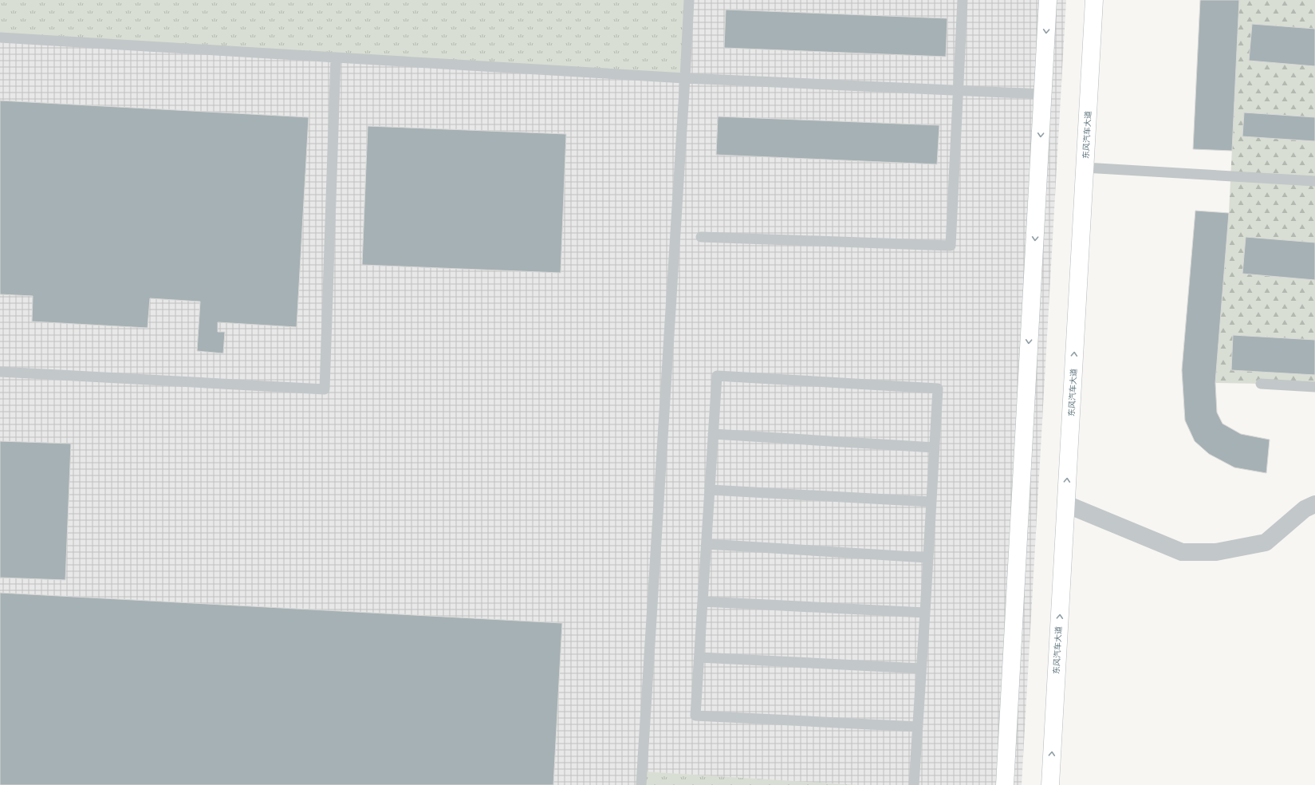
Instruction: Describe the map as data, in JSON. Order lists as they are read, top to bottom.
{
  "streets": {
    "main road": ["东风汽车大道"]
  }
}
